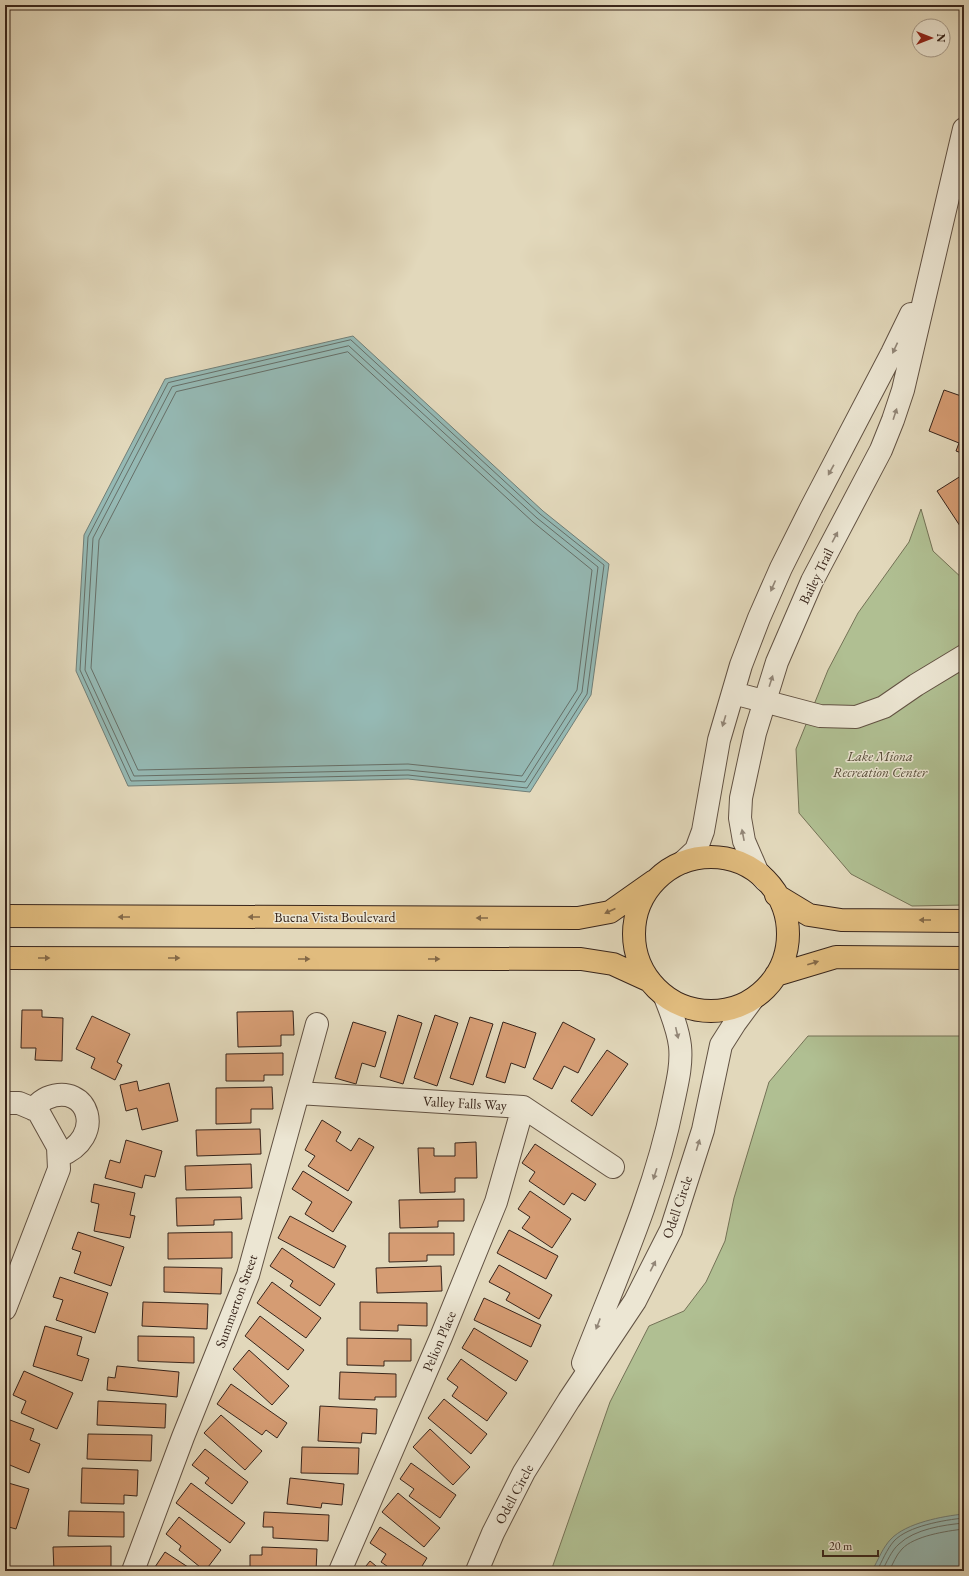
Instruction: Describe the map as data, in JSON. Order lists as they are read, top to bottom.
{
  "streets": {
    "main road": ["Buena Vista Boulevard"],
    "street": [
      "Bailey Trail",
      "Valley Falls Way",
      "Odell Circle",
      "Summerton Street",
      "Pelion Place"
    ]
  },
  "crossings": [
    ["Bailey Trail", "Buena Vista Boulevard"],
    ["Buena Vista Boulevard", "Odell Circle"],
    ["Valley Falls Way", "Summerton Street"],
    ["Valley Falls Way", "Pelion Place"]
  ],
  "parks": ["Lake Miona Recreation Center"],
  "scale_bar": "20 m",
  "north": "right"
}
